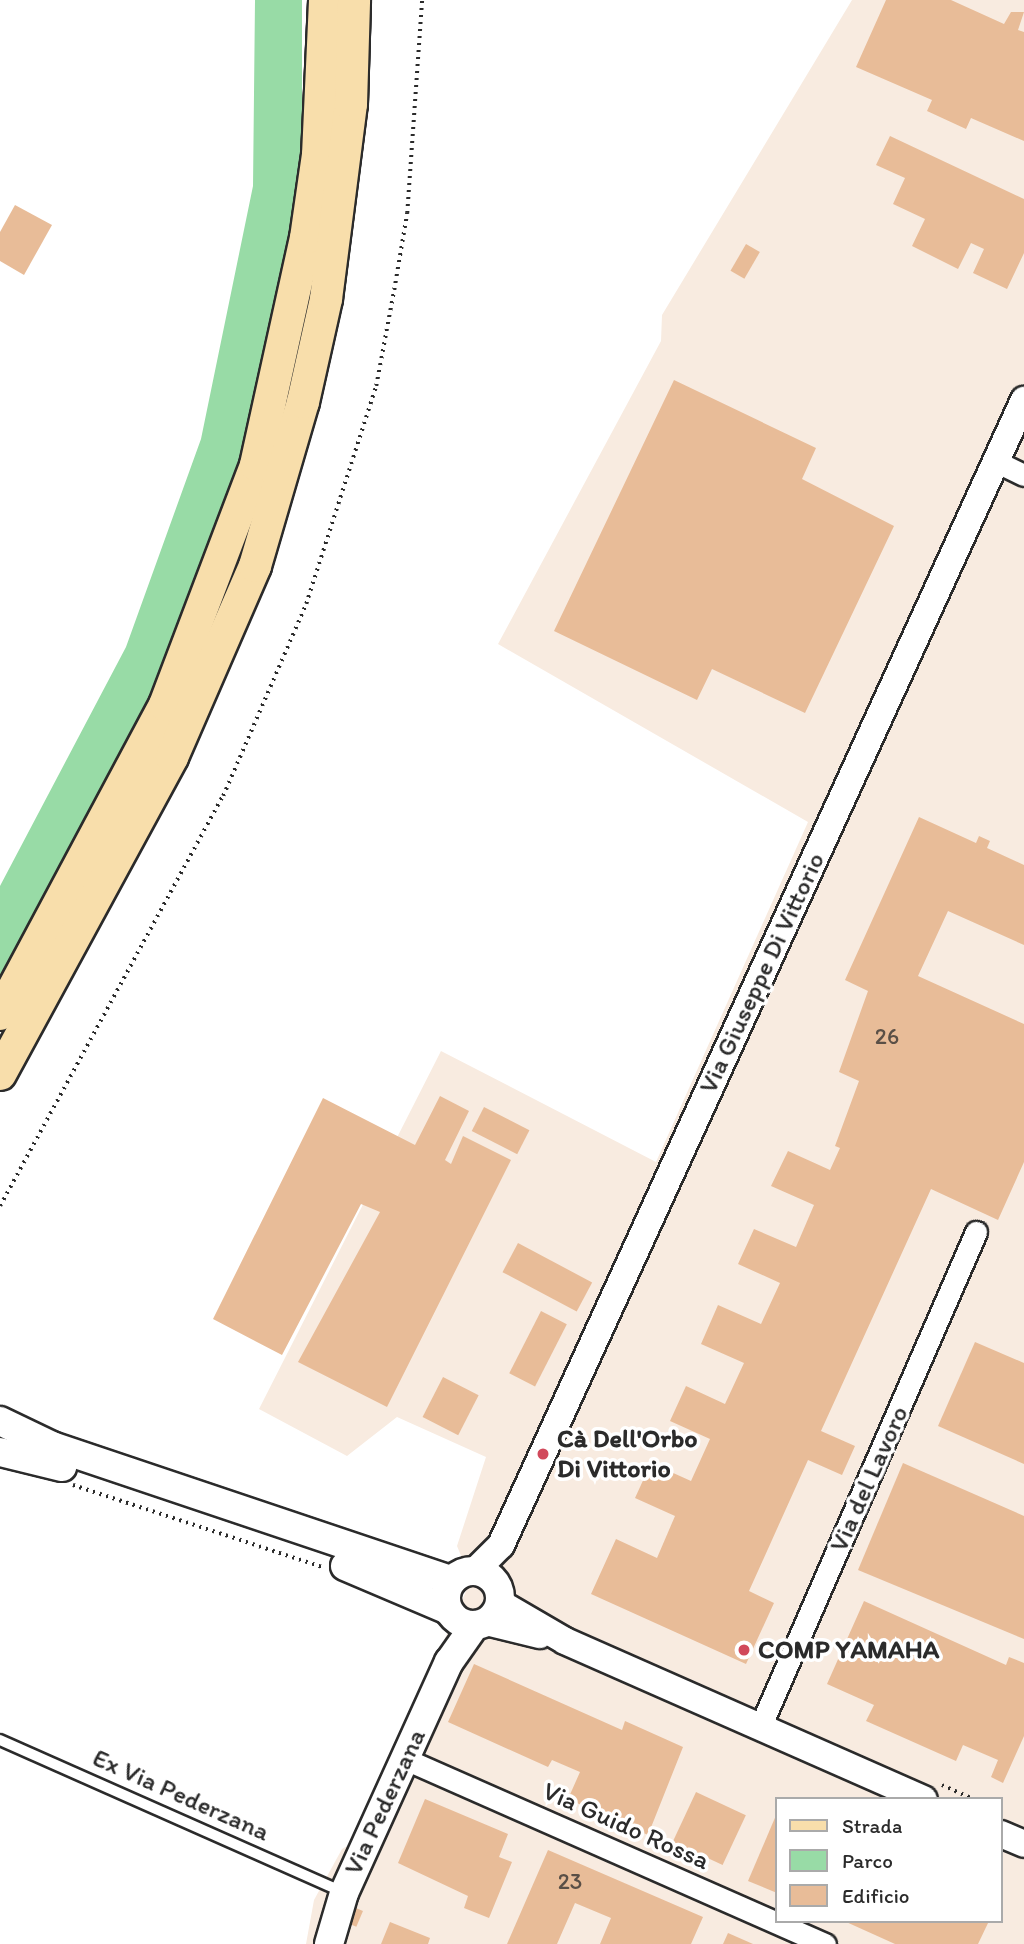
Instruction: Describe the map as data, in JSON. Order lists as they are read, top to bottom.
{
  "streets": {
    "main road": ["Via Pederzana"],
    "street": ["Via Giuseppe Di Vittorio", "Via del Lavoro", "Via Guido Rossa"],
    "lane": ["Ex Via Pederzana"]
  },
  "crossings": [
    ["Via Giuseppe Di Vittorio", "Via Pederzana"],
    ["Ex Via Pederzana", "Via Pederzana"],
    ["Via Pederzana", "Via Guido Rossa"]
  ],
  "places": ["Cà Dell'Orbo Di Vittorio", "COMP YAMAHA"],
  "house_numbers": ["26", "23"],
  "legend": ["Strada", "Parco", "Edificio"]
}
